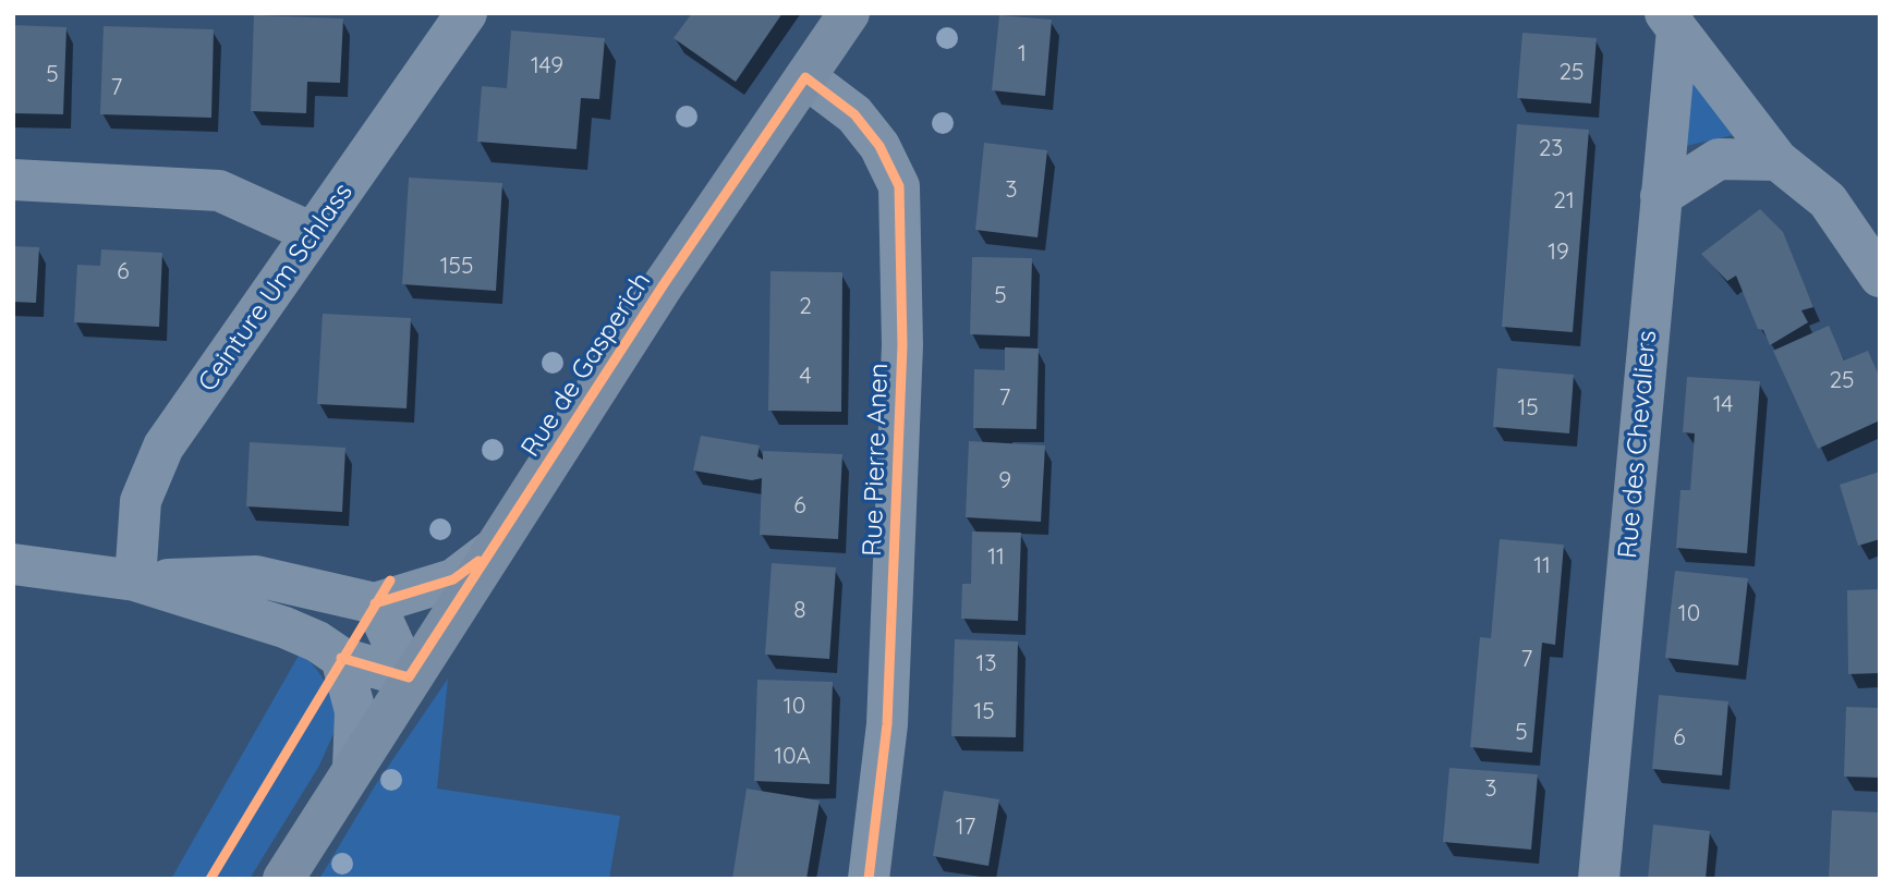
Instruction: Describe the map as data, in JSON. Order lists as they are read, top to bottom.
{
  "streets": {
    "main road": ["Rue de Gasperich"],
    "street": ["Ceinture Um Schlass", "Rue des Chevaliers", "Rue Pierre Anen"]
  },
  "crossings": [
    ["Rue de Gasperich", "Rue Pierre Anen"]
  ],
  "house_numbers": [
    "1",
    "149",
    "25",
    "5",
    "7",
    "23",
    "3",
    "21",
    "19",
    "155",
    "6",
    "5",
    "2",
    "4",
    "25",
    "7",
    "14",
    "15",
    "9",
    "6",
    "11",
    "11",
    "8",
    "10",
    "7",
    "13",
    "10",
    "15",
    "5",
    "6",
    "10A",
    "3",
    "17"
  ]
}
